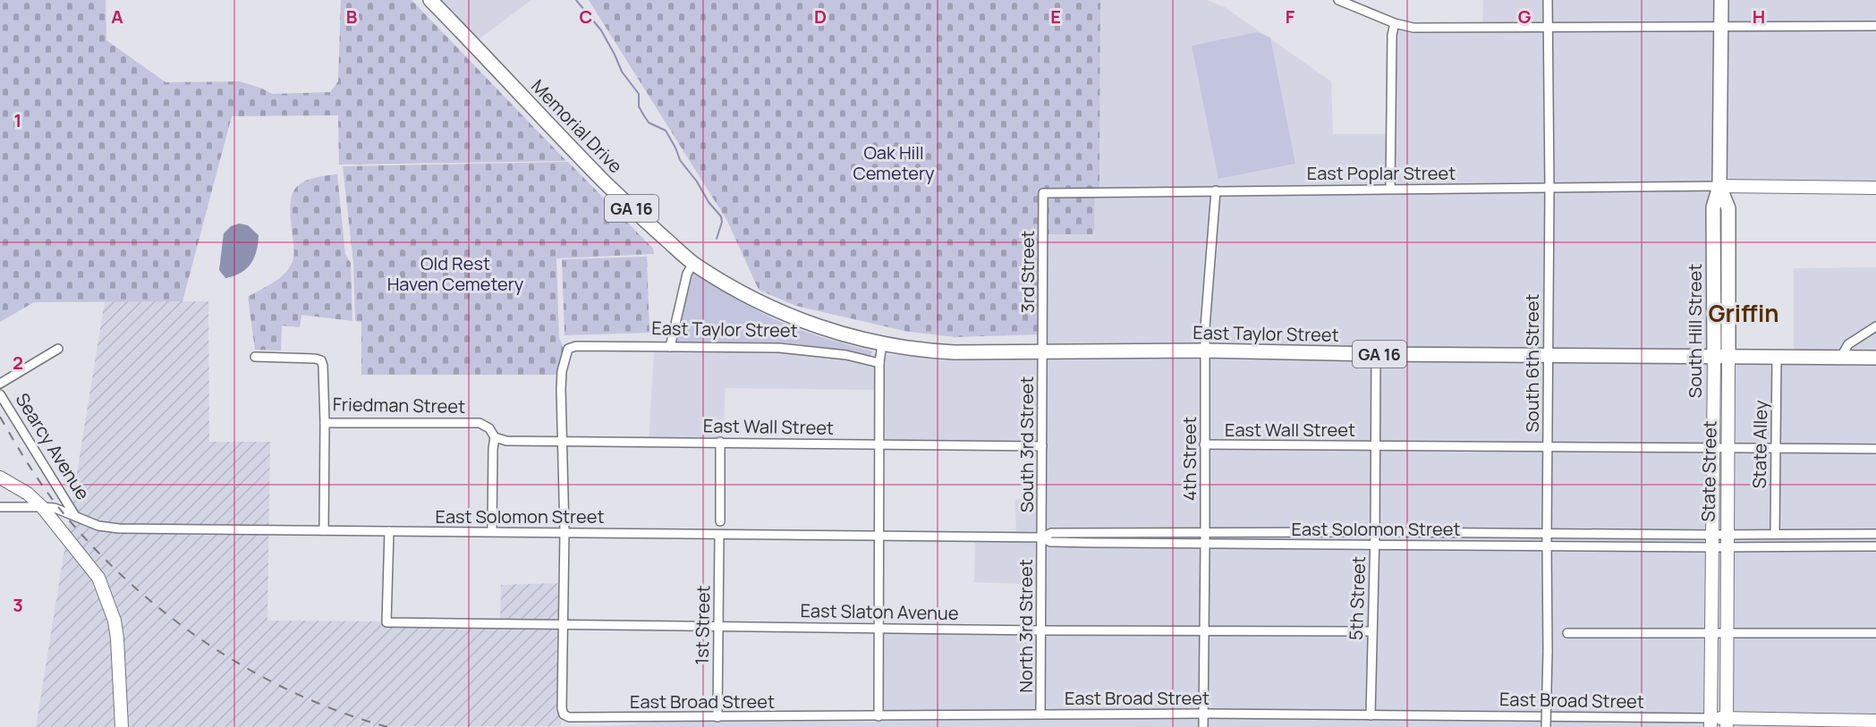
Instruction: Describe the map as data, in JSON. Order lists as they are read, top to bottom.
{
  "streets": {
    "main road": [
      "Memorial Drive",
      "GA 16",
      "East Taylor Street",
      "South Hill Street",
      "State Street"
    ],
    "street": [
      "East Poplar Street",
      "3rd Street",
      "South 6th Street",
      "Friedman Street",
      "East Wall Street",
      "South 3rd Street",
      "State Alley",
      "Searcy Avenue",
      "4th Street",
      "East Solomon Street",
      "5th Street",
      "East Slaton Avenue",
      "1st Street",
      "North 3rd Street",
      "East Broad Street"
    ]
  },
  "crossings": [
    ["Memorial Drive", "East Taylor Street"],
    ["East Poplar Street", "3rd Street"],
    ["East Poplar Street", "South Hill Street"],
    ["East Poplar Street", "South 6th Street"],
    ["East Poplar Street", "4th Street"],
    ["East Poplar Street", "State Street"],
    ["3rd Street", "East Taylor Street"],
    ["3rd Street", "South 3rd Street"],
    ["East Taylor Street", "South Hill Street"],
    ["East Taylor Street", "South 6th Street"],
    ["East Taylor Street", "East Wall Street"],
    ["East Taylor Street", "South 3rd Street"],
    ["East Taylor Street", "State Alley"],
    ["East Taylor Street", "4th Street"],
    ["East Taylor Street", "State Street"],
    ["East Taylor Street", "5th Street"],
    ["South Hill Street", "East Wall Street"],
    ["South Hill Street", "State Street"],
    ["South Hill Street", "East Solomon Street"],
    ["South Hill Street", "East Broad Street"],
    ["South 6th Street", "East Wall Street"],
    ["South 6th Street", "East Solomon Street"],
    ["Friedman Street", "East Wall Street"],
    ["East Wall Street", "South 3rd Street"],
    ["East Wall Street", "State Alley"],
    ["East Wall Street", "4th Street"],
    ["East Wall Street", "State Street"],
    ["East Wall Street", "5th Street"],
    ["South 3rd Street", "East Solomon Street"],
    ["South 3rd Street", "North 3rd Street"],
    ["Searcy Avenue", "East Solomon Street"],
    ["4th Street", "East Solomon Street"],
    ["4th Street", "East Slaton Avenue"],
    ["4th Street", "East Broad Street"],
    ["East Solomon Street", "5th Street"],
    ["East Solomon Street", "East Slaton Avenue"],
    ["East Solomon Street", "1st Street"],
    ["East Solomon Street", "North 3rd Street"],
    ["5th Street", "East Slaton Avenue"],
    ["5th Street", "East Broad Street"],
    ["East Slaton Avenue", "1st Street"],
    ["East Slaton Avenue", "North 3rd Street"],
    ["East Slaton Avenue", "East Broad Street"],
    ["1st Street", "East Broad Street"],
    ["North 3rd Street", "East Broad Street"]
  ],
  "districts": ["Griffin"],
  "parks": ["Oak Hill Cemetery", "Old Rest Haven Cemetery"],
  "grid": {
    "columns": [
      "A",
      "B",
      "C",
      "D",
      "E",
      "F",
      "G",
      "H"
    ],
    "rows": ["1", "2", "3"]
  }
}
